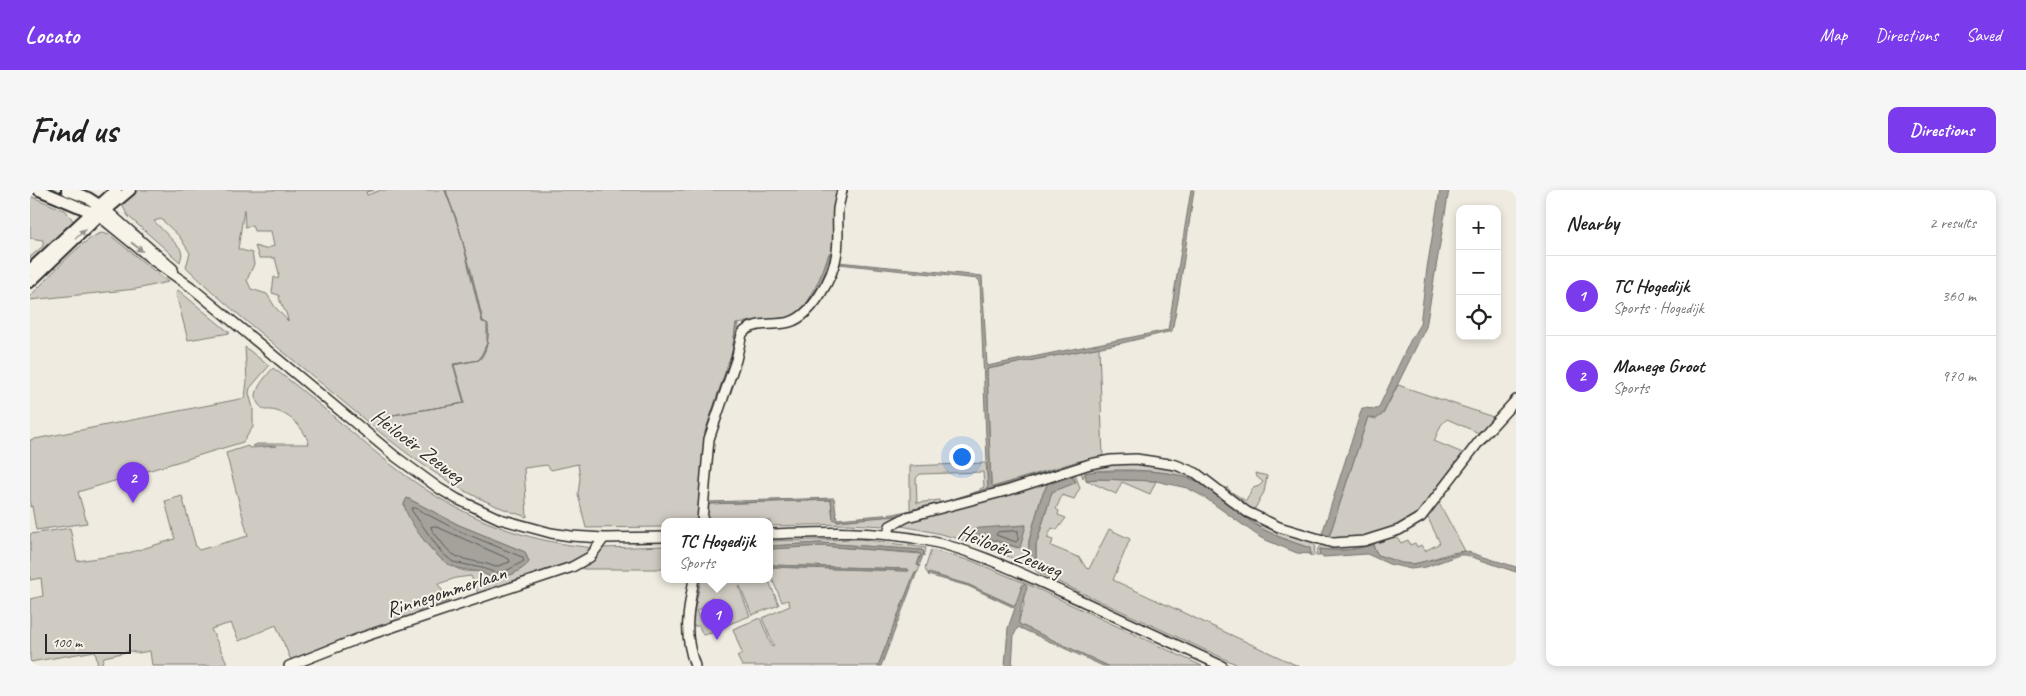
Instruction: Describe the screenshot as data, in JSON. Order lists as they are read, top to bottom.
{
  "streets": {
    "main road": ["Heilooër Zeeweg"],
    "street": ["Rinnegommerlaan"]
  },
  "crossings": [
    ["Heilooër Zeeweg", "Rinnegommerlaan"]
  ],
  "scale_bar": "100 m",
  "page": {
    "header": "Locato",
    "nav": ["Map", "Directions", "Saved"],
    "buttons": "Directions",
    "title": "Find us",
    "heading": ["Nearby", "2 results"],
    "map_buttons": ["+", "−"],
    "list": [
      {
        "mark": "1",
        "name": "TC Hogedijk",
        "note": "Sports · Hogedijk",
        "value": "360 m"
      },
      {
        "mark": "2",
        "name": "Manege Groot",
        "note": "Sports",
        "value": "970 m"
      }
    ],
    "pins": ["2", "1"],
    "popup": ["TC Hogedijk", "Sports"],
    "scale": "100 m"
  }
}
